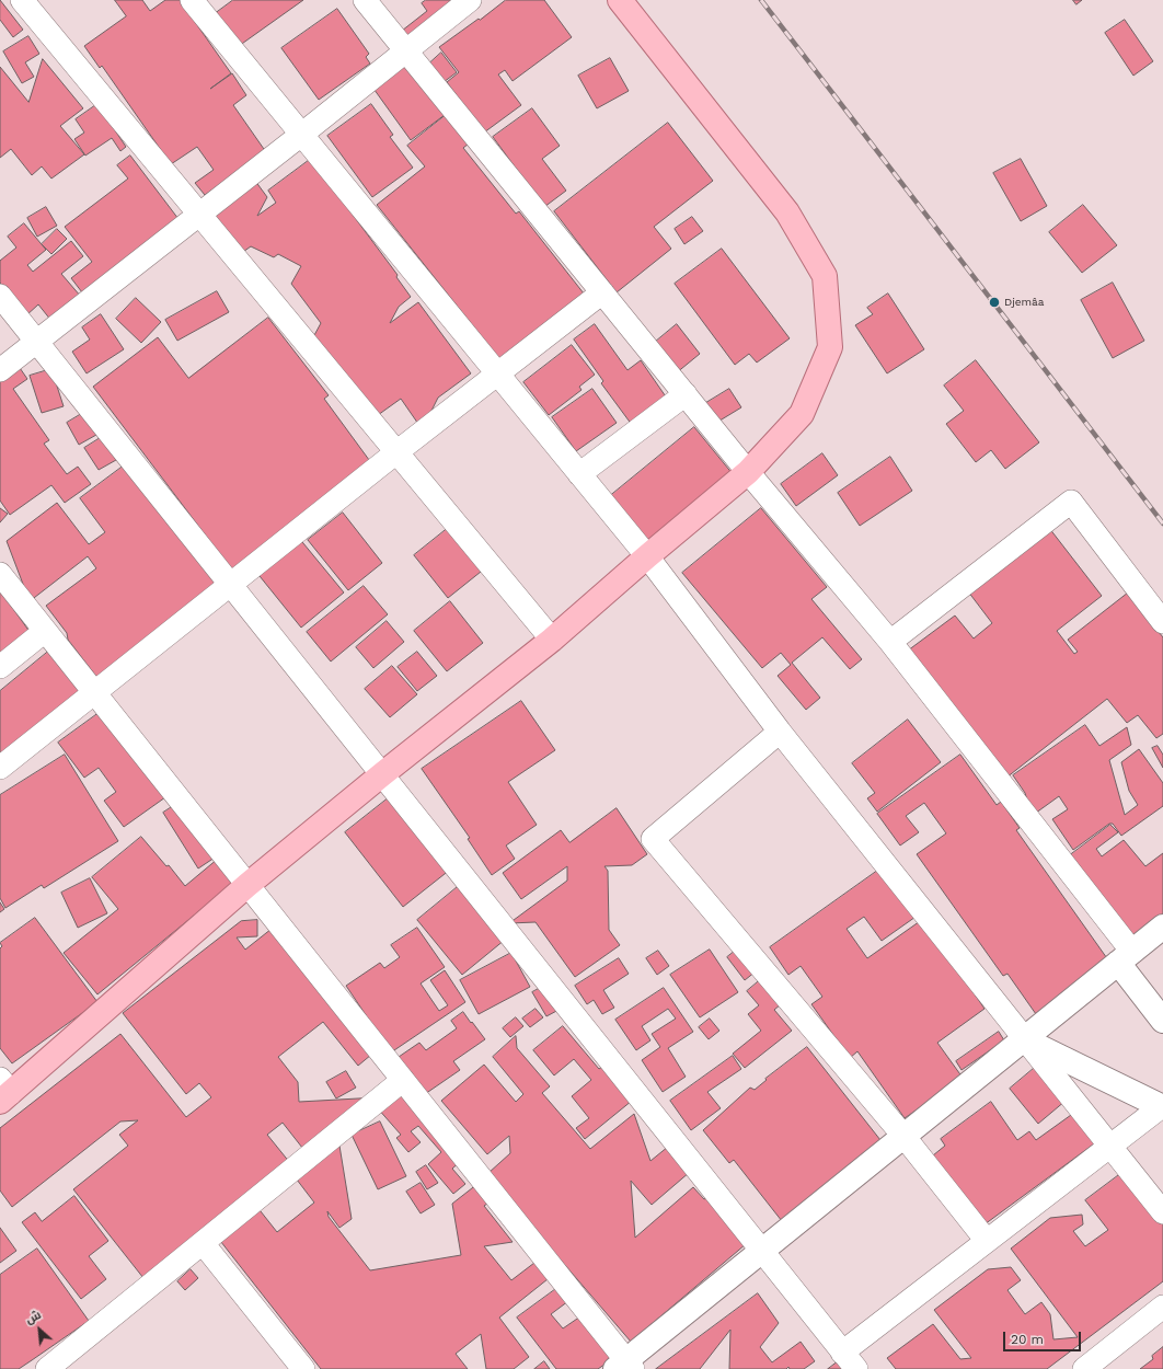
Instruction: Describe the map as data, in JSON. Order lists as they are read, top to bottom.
{
  "places": ["Djemâa"],
  "scale_bar": "20 m",
  "north": "top left"
}
